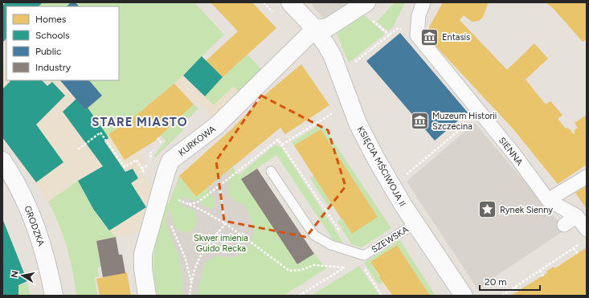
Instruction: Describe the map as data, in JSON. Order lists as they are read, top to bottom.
{
  "streets": {
    "street": [
      "KURKOWA",
      "SIENNA",
      "KSIĘCIA MŚCIWOJA II",
      "GRODZKA"
    ],
    "lane": ["SZEWSKA"]
  },
  "crossings": [
    ["KURKOWA", "KSIĘCIA MŚCIWOJA II"],
    ["KSIĘCIA MŚCIWOJA II", "SZEWSKA"]
  ],
  "districts": ["STARE MIASTO"],
  "parks": ["Skwer imienia Guido Recka"],
  "places": {
    "museum": ["Entasis", "Muzeum Historii Szczecina"],
    "place": ["Rynek Sienny"]
  },
  "legend": [
    "Homes",
    "Schools",
    "Public",
    "Industry"
  ],
  "scale_bar": "20 m",
  "north": "left"
}
